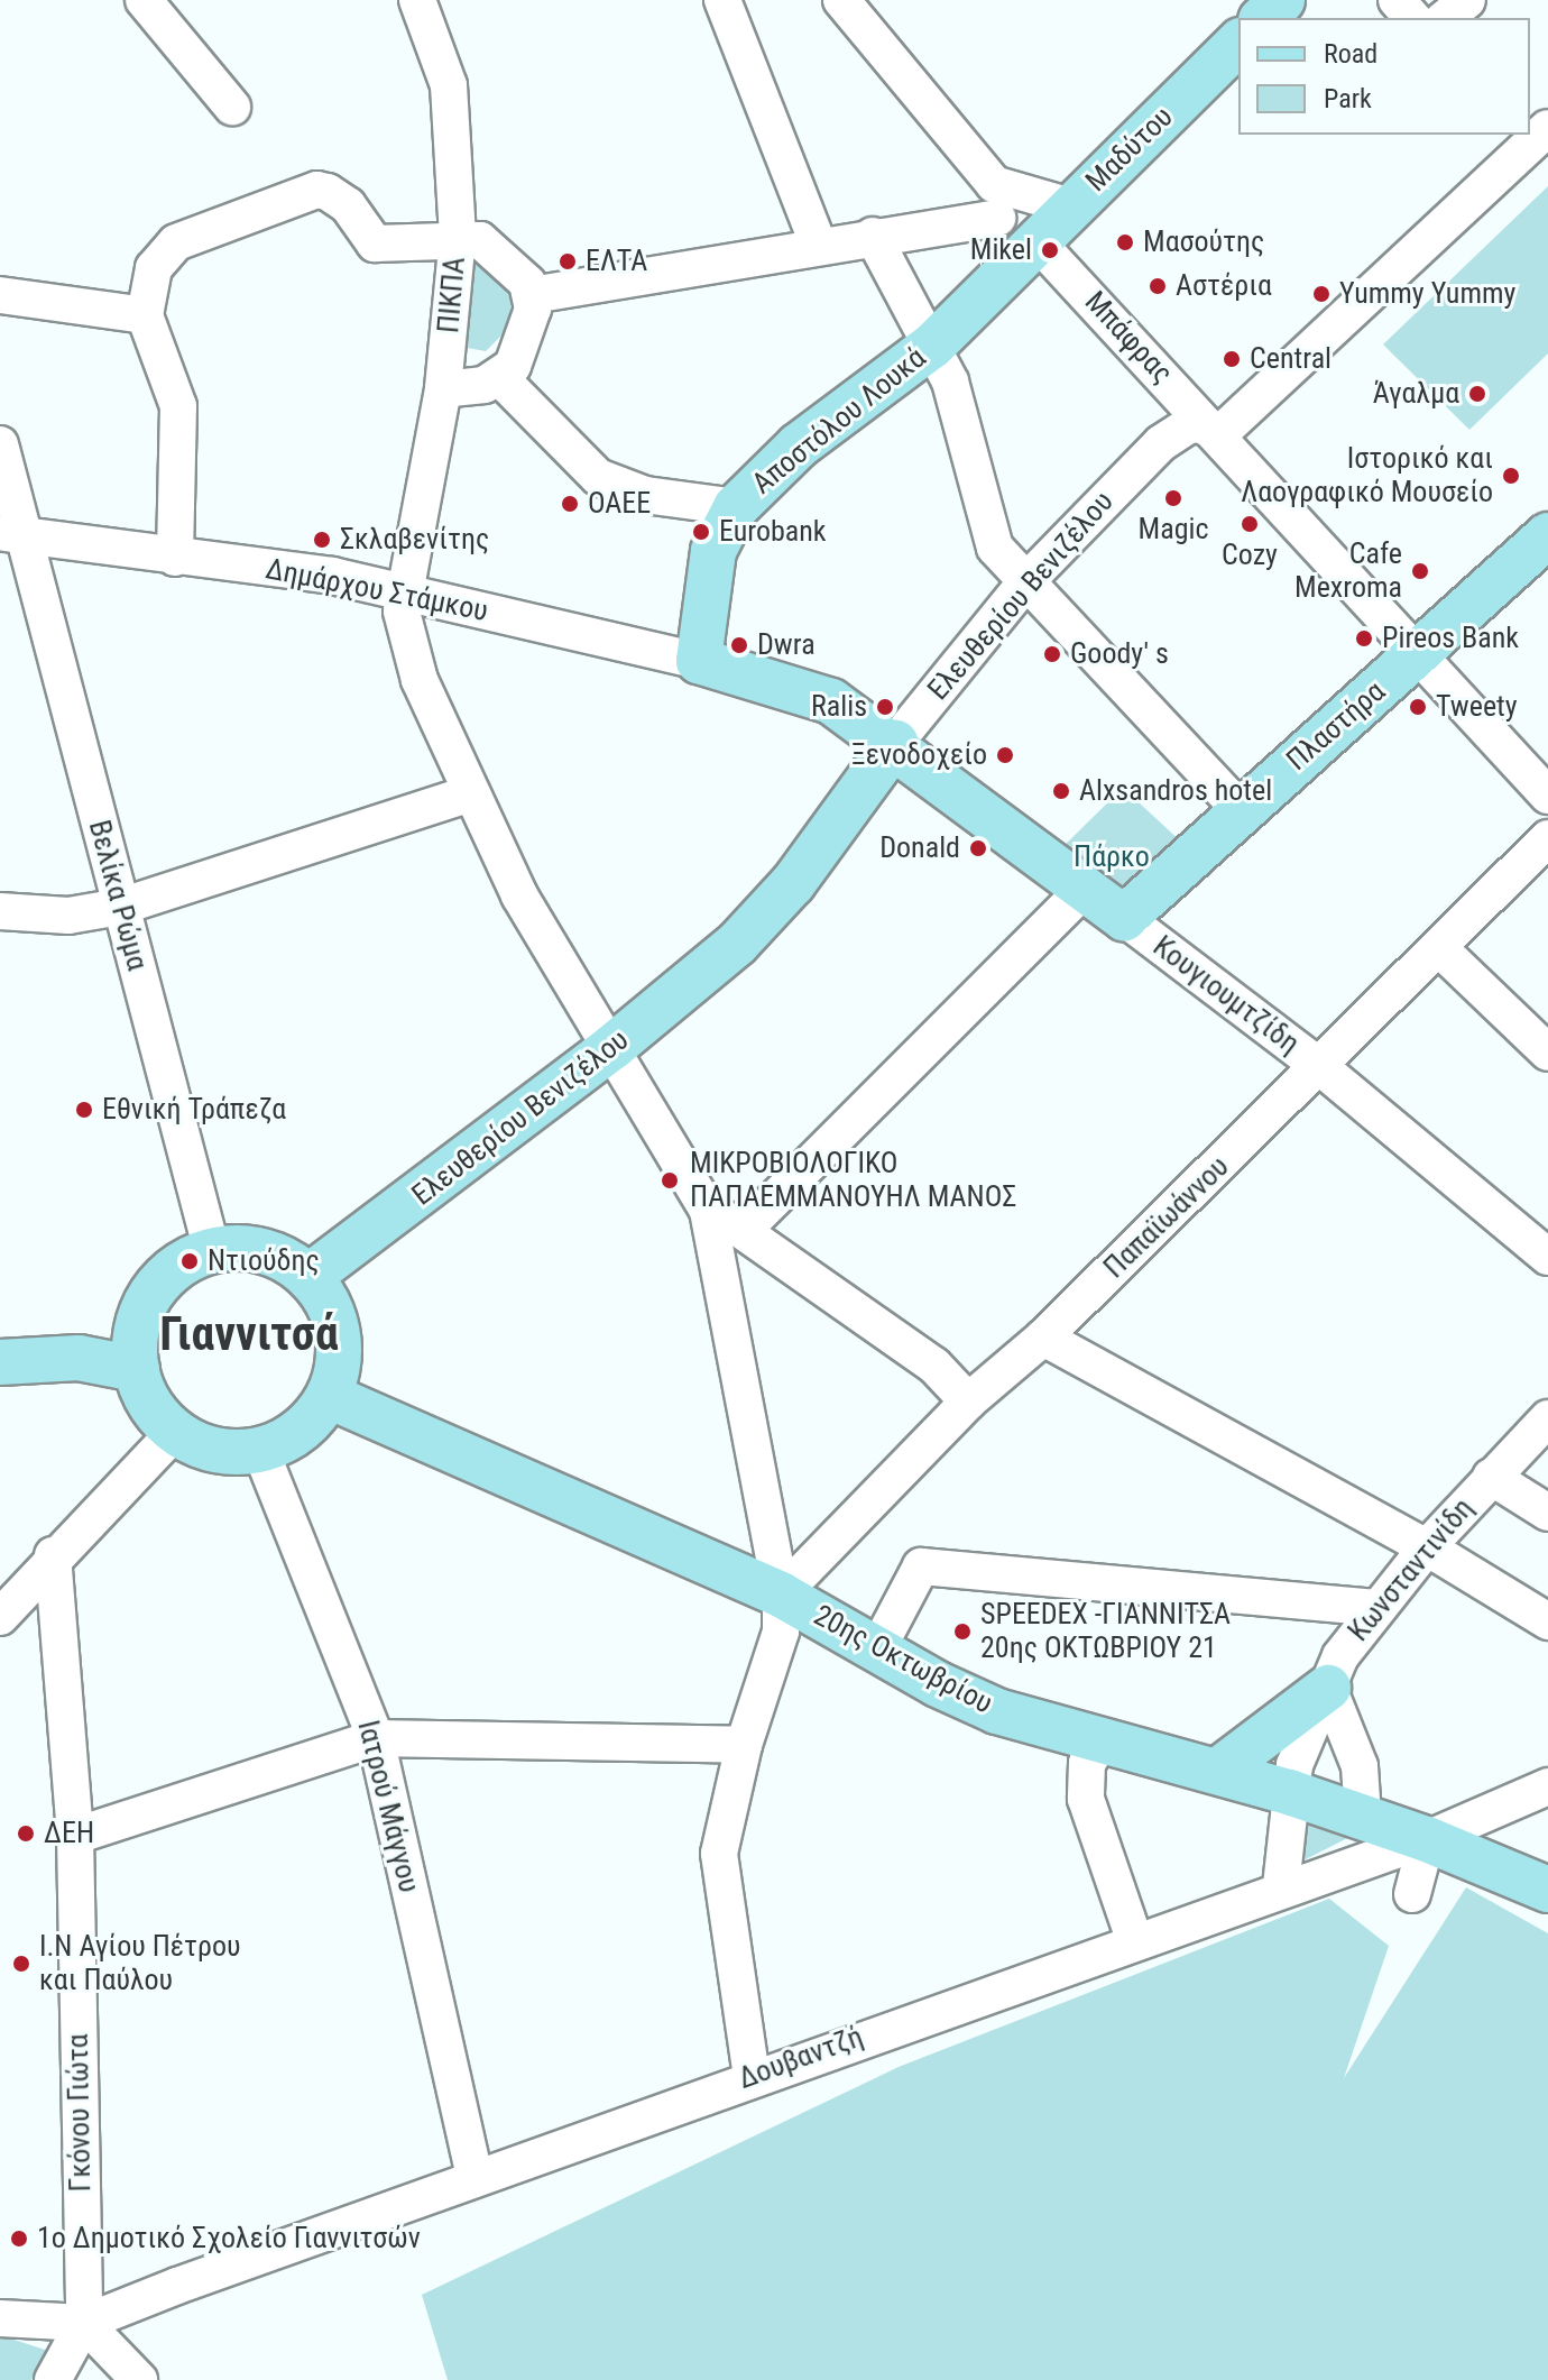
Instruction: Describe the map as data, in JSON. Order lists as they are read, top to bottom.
{
  "streets": {
    "main road": [
      "Μαδύτου",
      "Αποστόλου Λουκά",
      "Ελευθερίου Βενιζέλου",
      "Πλαστήρα",
      "Κουγιουμτζίδη",
      "20ης Οκτωβρίου"
    ],
    "street": [
      "ΠΙΚΠΑ",
      "Μπάφρας",
      "Δημάρχου Στάμκου",
      "Βελίκα Ρώμα",
      "Παπαϊωάννου",
      "Κωνσταντινίδη",
      "Ιατρού Μάγγου",
      "Δουβαντζή",
      "Γκόνου Γιώτα"
    ]
  },
  "crossings": [
    ["Μαδύτου", "Μπάφρας"],
    ["Μαδύτου", "Αποστόλου Λουκά"],
    ["ΠΙΚΠΑ", "Δημάρχου Στάμκου"],
    ["ΠΙΚΠΑ", "Ελευθερίου Βενιζέλου"],
    ["Μπάφρας", "Αποστόλου Λουκά"],
    ["Μπάφρας", "Ελευθερίου Βενιζέλου"],
    ["Μπάφρας", "Πλαστήρα"],
    ["Αποστόλου Λουκά", "Δημάρχου Στάμκου"],
    ["Αποστόλου Λουκά", "Κουγιουμτζίδη"],
    ["Δημάρχου Στάμκου", "Βελίκα Ρώμα"],
    ["Δημάρχου Στάμκου", "Κουγιουμτζίδη"],
    ["Ελευθερίου Βενιζέλου", "Βελίκα Ρώμα"],
    ["Ελευθερίου Βενιζέλου", "Κουγιουμτζίδη"],
    ["Ελευθερίου Βενιζέλου", "20ης Οκτωβρίου"],
    ["Ελευθερίου Βενιζέλου", "Ιατρού Μάγγου"],
    ["Πλαστήρα", "Κουγιουμτζίδη"],
    ["Βελίκα Ρώμα", "20ης Οκτωβρίου"],
    ["Βελίκα Ρώμα", "Ιατρού Μάγγου"],
    ["Κουγιουμτζίδη", "Παπαϊωάννου"],
    ["Παπαϊωάννου", "20ης Οκτωβρίου"],
    ["Κωνσταντινίδη", "20ης Οκτωβρίου"],
    ["Κωνσταντινίδη", "Δουβαντζή"],
    ["20ης Οκτωβρίου", "Ιατρού Μάγγου"],
    ["20ης Οκτωβρίου", "Δουβαντζή"],
    ["Ιατρού Μάγγου", "Δουβαντζή"],
    ["Δουβαντζή", "Γκόνου Γιώτα"]
  ],
  "districts": ["Γιαννιτσά"],
  "parks": ["Πάρκο"],
  "places": [
    "Μασούτης",
    "Mikel",
    "ΕΛΤΑ",
    "Αστέρια",
    "Yummy Yummy",
    "Central",
    "Άγαλμα",
    "Ιστορικό και Λαογραφικό Μουσείο",
    "Magic",
    "ΟΑΕΕ",
    "Cozy",
    "Eurobank",
    "Σκλαβενίτης",
    "Cafe Mexroma",
    "Pireos Bank",
    "Dwra",
    "Goody' s",
    "Ralis",
    "Tweety",
    "Ξενοδοχείο",
    "Alxsandros hotel",
    "Donald",
    "Εθνική Τράπεζα",
    "ΜΙΚΡΟΒΙΟΛΟΓΙΚΟ ΠΑΠΑΕΜΜΑΝΟΥΗΛ ΜΑΝΟΣ",
    "Ντιούδης",
    "SPEEDEX -ΓΙΑΝΝΙΤΣΑ 20ης ΟΚΤΩΒΡΙΟΥ 21",
    "ΔΕΗ",
    "Ι.Ν Αγίου Πέτρου και Παύλου",
    "1ο Δημοτικό Σχολείο Γιαννιτσών"
  ],
  "legend": ["Road", "Park"]
}
